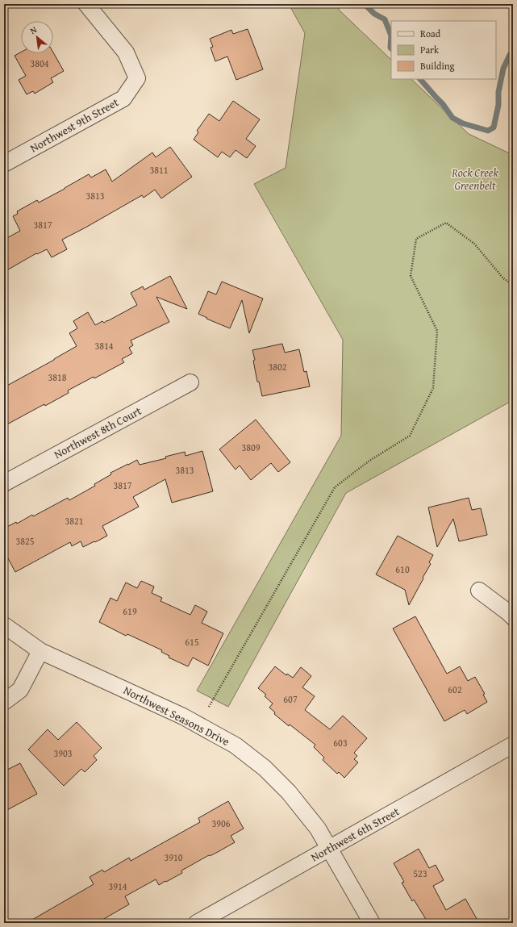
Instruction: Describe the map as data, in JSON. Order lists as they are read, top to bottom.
{
  "streets": {
    "street": [
      "Northwest 9th Street",
      "Northwest 8th Court",
      "Northwest Seasons Drive",
      "Northwest 6th Street"
    ]
  },
  "crossings": [
    ["Northwest Seasons Drive", "Northwest 6th Street"]
  ],
  "parks": ["Rock Creek Greenbelt"],
  "house_numbers": [
    "3804",
    "3811",
    "3813",
    "3817",
    "3814",
    "3802",
    "3818",
    "3809",
    "3813",
    "3817",
    "3821",
    "3825",
    "610",
    "619",
    "615",
    "602",
    "607",
    "603",
    "3903",
    "3906",
    "3910",
    "523",
    "3914"
  ],
  "legend": ["Road", "Park", "Building"],
  "north": "top left"
}
